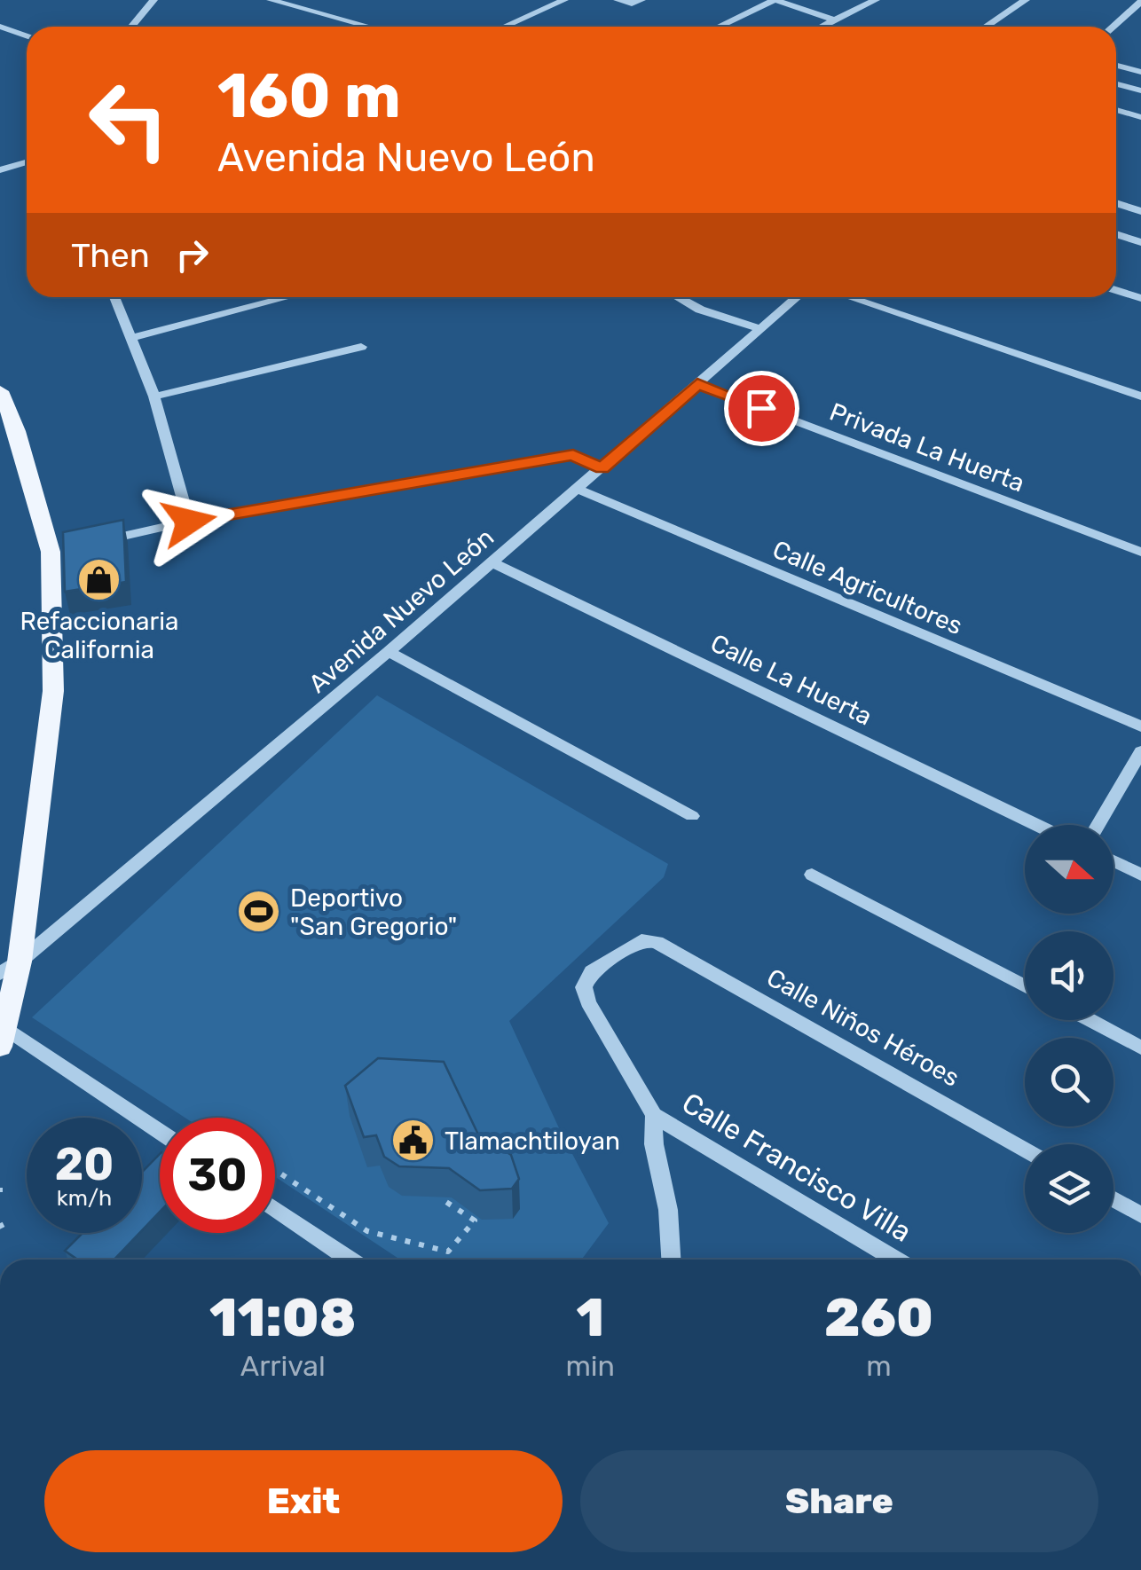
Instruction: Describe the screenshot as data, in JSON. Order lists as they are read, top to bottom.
{
  "streets": {
    "street": [
      "Privada La Huerta",
      "Calle Agricultores",
      "Avenida Nuevo León",
      "Calle La Huerta",
      "Calle Niños Héroes",
      "Calle Francisco Villa"
    ]
  },
  "crossings": [
    ["Privada La Huerta", "Avenida Nuevo León"],
    ["Calle Agricultores", "Avenida Nuevo León"],
    ["Avenida Nuevo León", "Calle La Huerta"],
    ["Calle Niños Héroes", "Calle Francisco Villa"]
  ],
  "places": {
    "shop": ["Refaccionaria California"],
    "sports": ["Deportivo \"San Gregorio\""],
    "public building": ["Tlamachtiloyan"]
  },
  "north": "right",
  "page": {
    "turn": ["160 m", "Avenida Nuevo León"],
    "then": "Then",
    "speed": "20 km/h",
    "limit": "30",
    "eta": [
      "11:08",
      "Arrival",
      "1",
      "min",
      "260",
      "m"
    ],
    "buttons": ["Exit", "Share"]
  }
}
